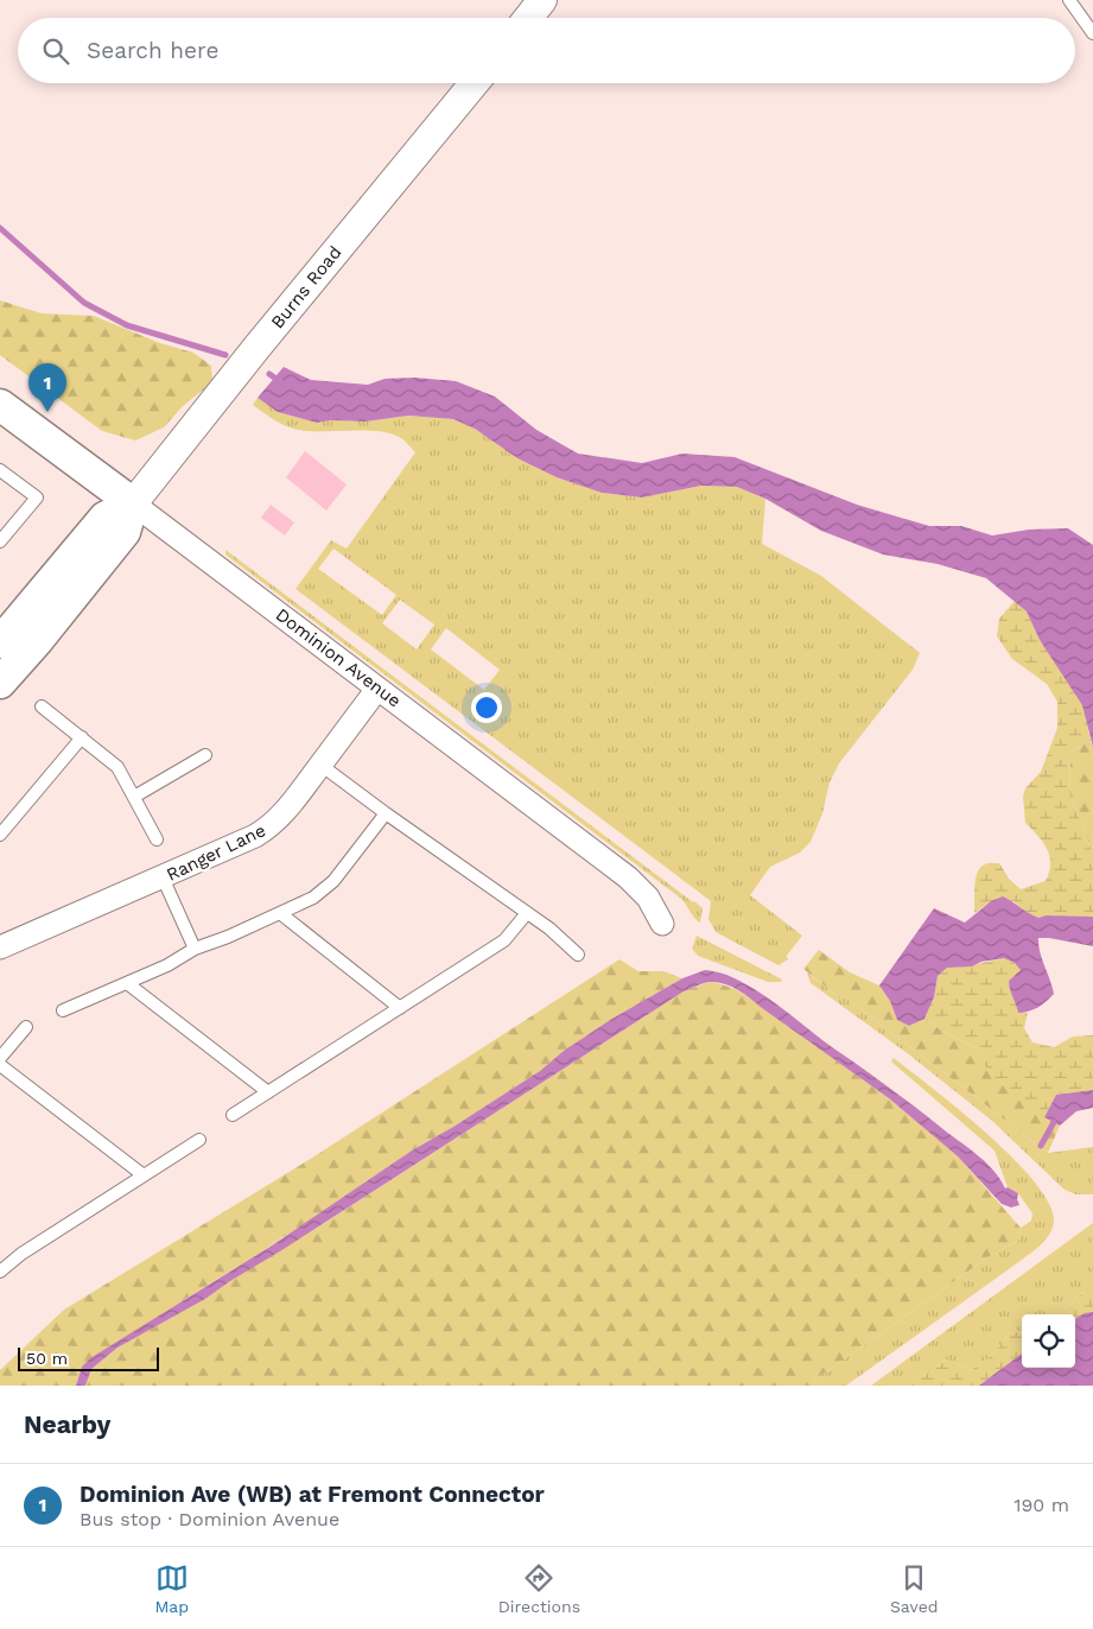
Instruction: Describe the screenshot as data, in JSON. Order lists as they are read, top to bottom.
{
  "streets": {
    "main road": ["Dominion Avenue"],
    "street": ["Burns Road", "Ranger Lane"]
  },
  "crossings": [
    ["Burns Road", "Dominion Avenue"],
    ["Dominion Avenue", "Ranger Lane"]
  ],
  "scale_bar": "50 m",
  "page": {
    "search": "Search here",
    "pins": "1",
    "scale": "50 m",
    "heading": "Nearby",
    "list": [
      {
        "mark": "1",
        "name": "Dominion Ave (WB) at Fremont Connector",
        "note": "Bus stop · Dominion Avenue",
        "value": "190 m"
      }
    ],
    "nav": ["Map", "Directions", "Saved"]
  }
}
